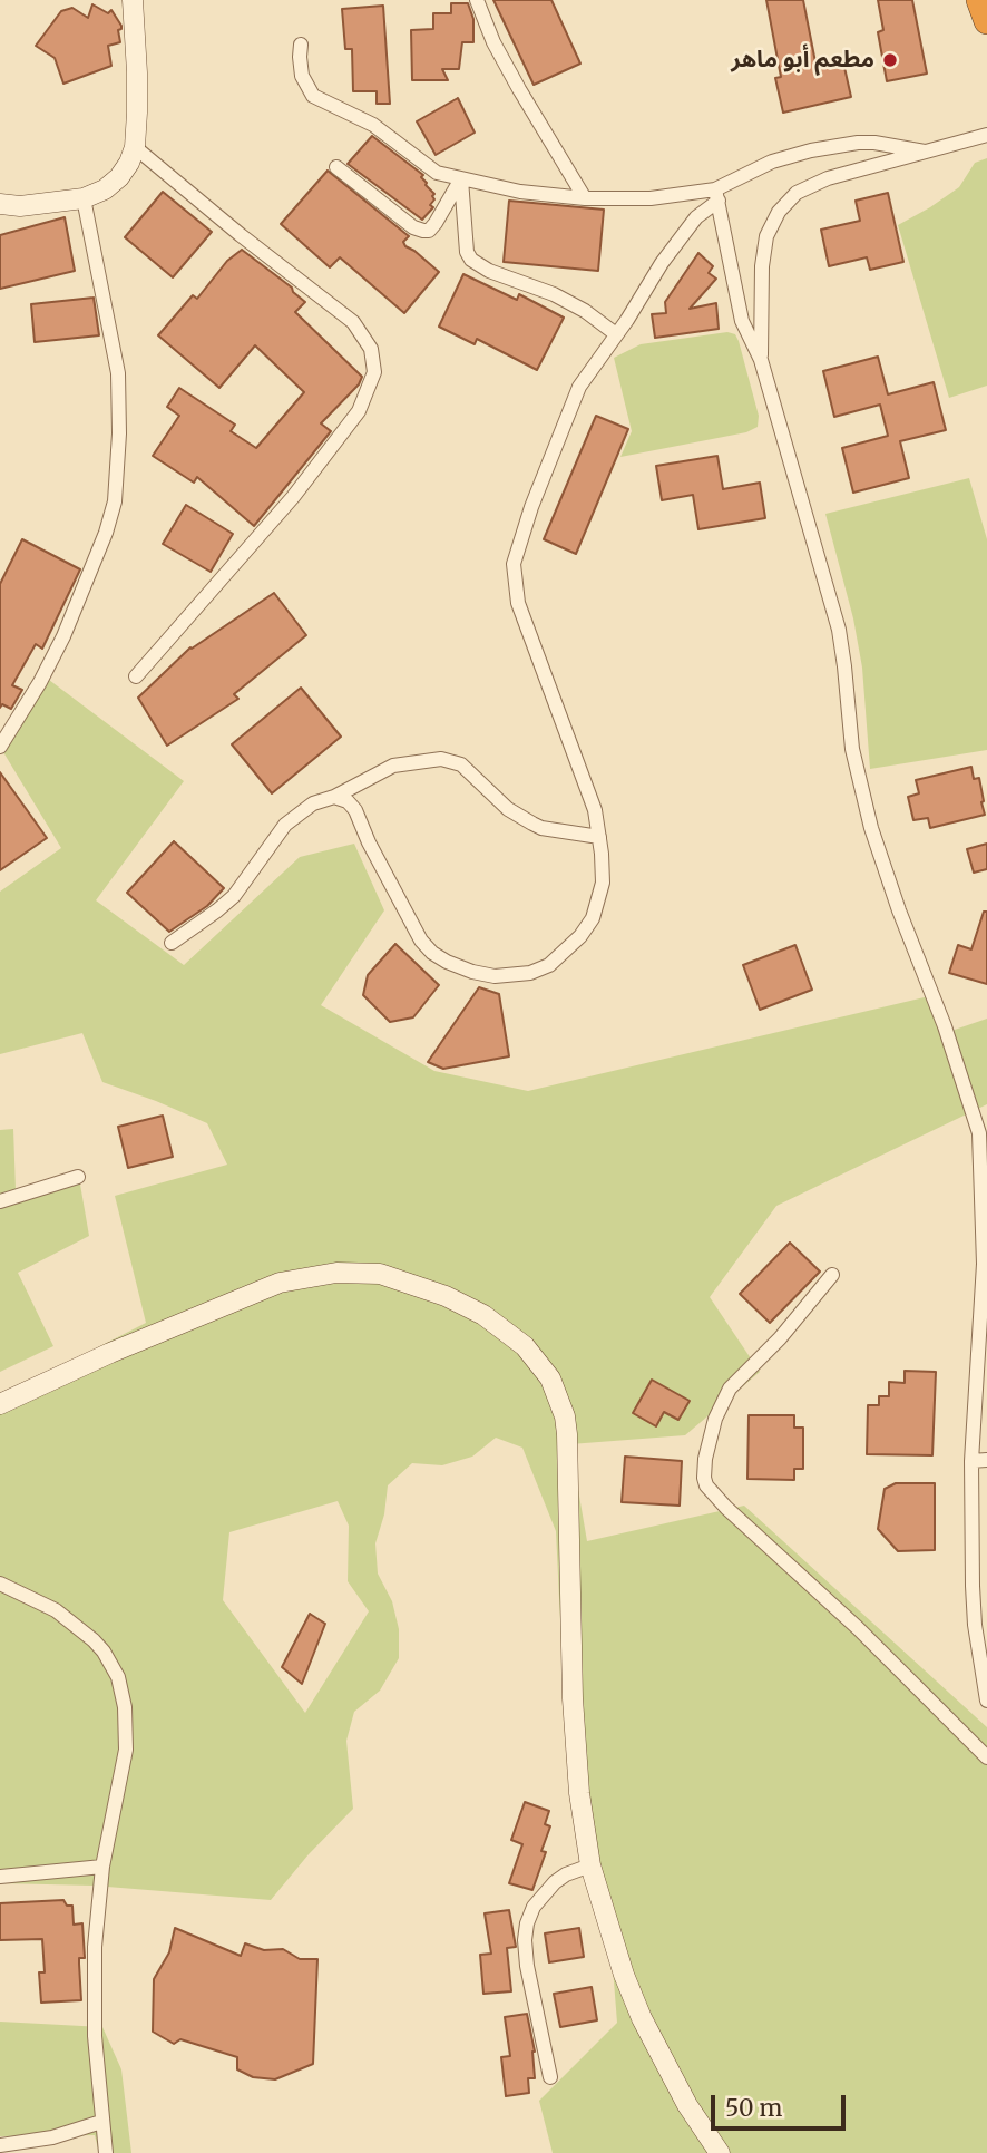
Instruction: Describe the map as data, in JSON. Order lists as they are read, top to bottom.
{
  "places": ["مطعم أبو ماهر"],
  "scale_bar": "50 m"
}
